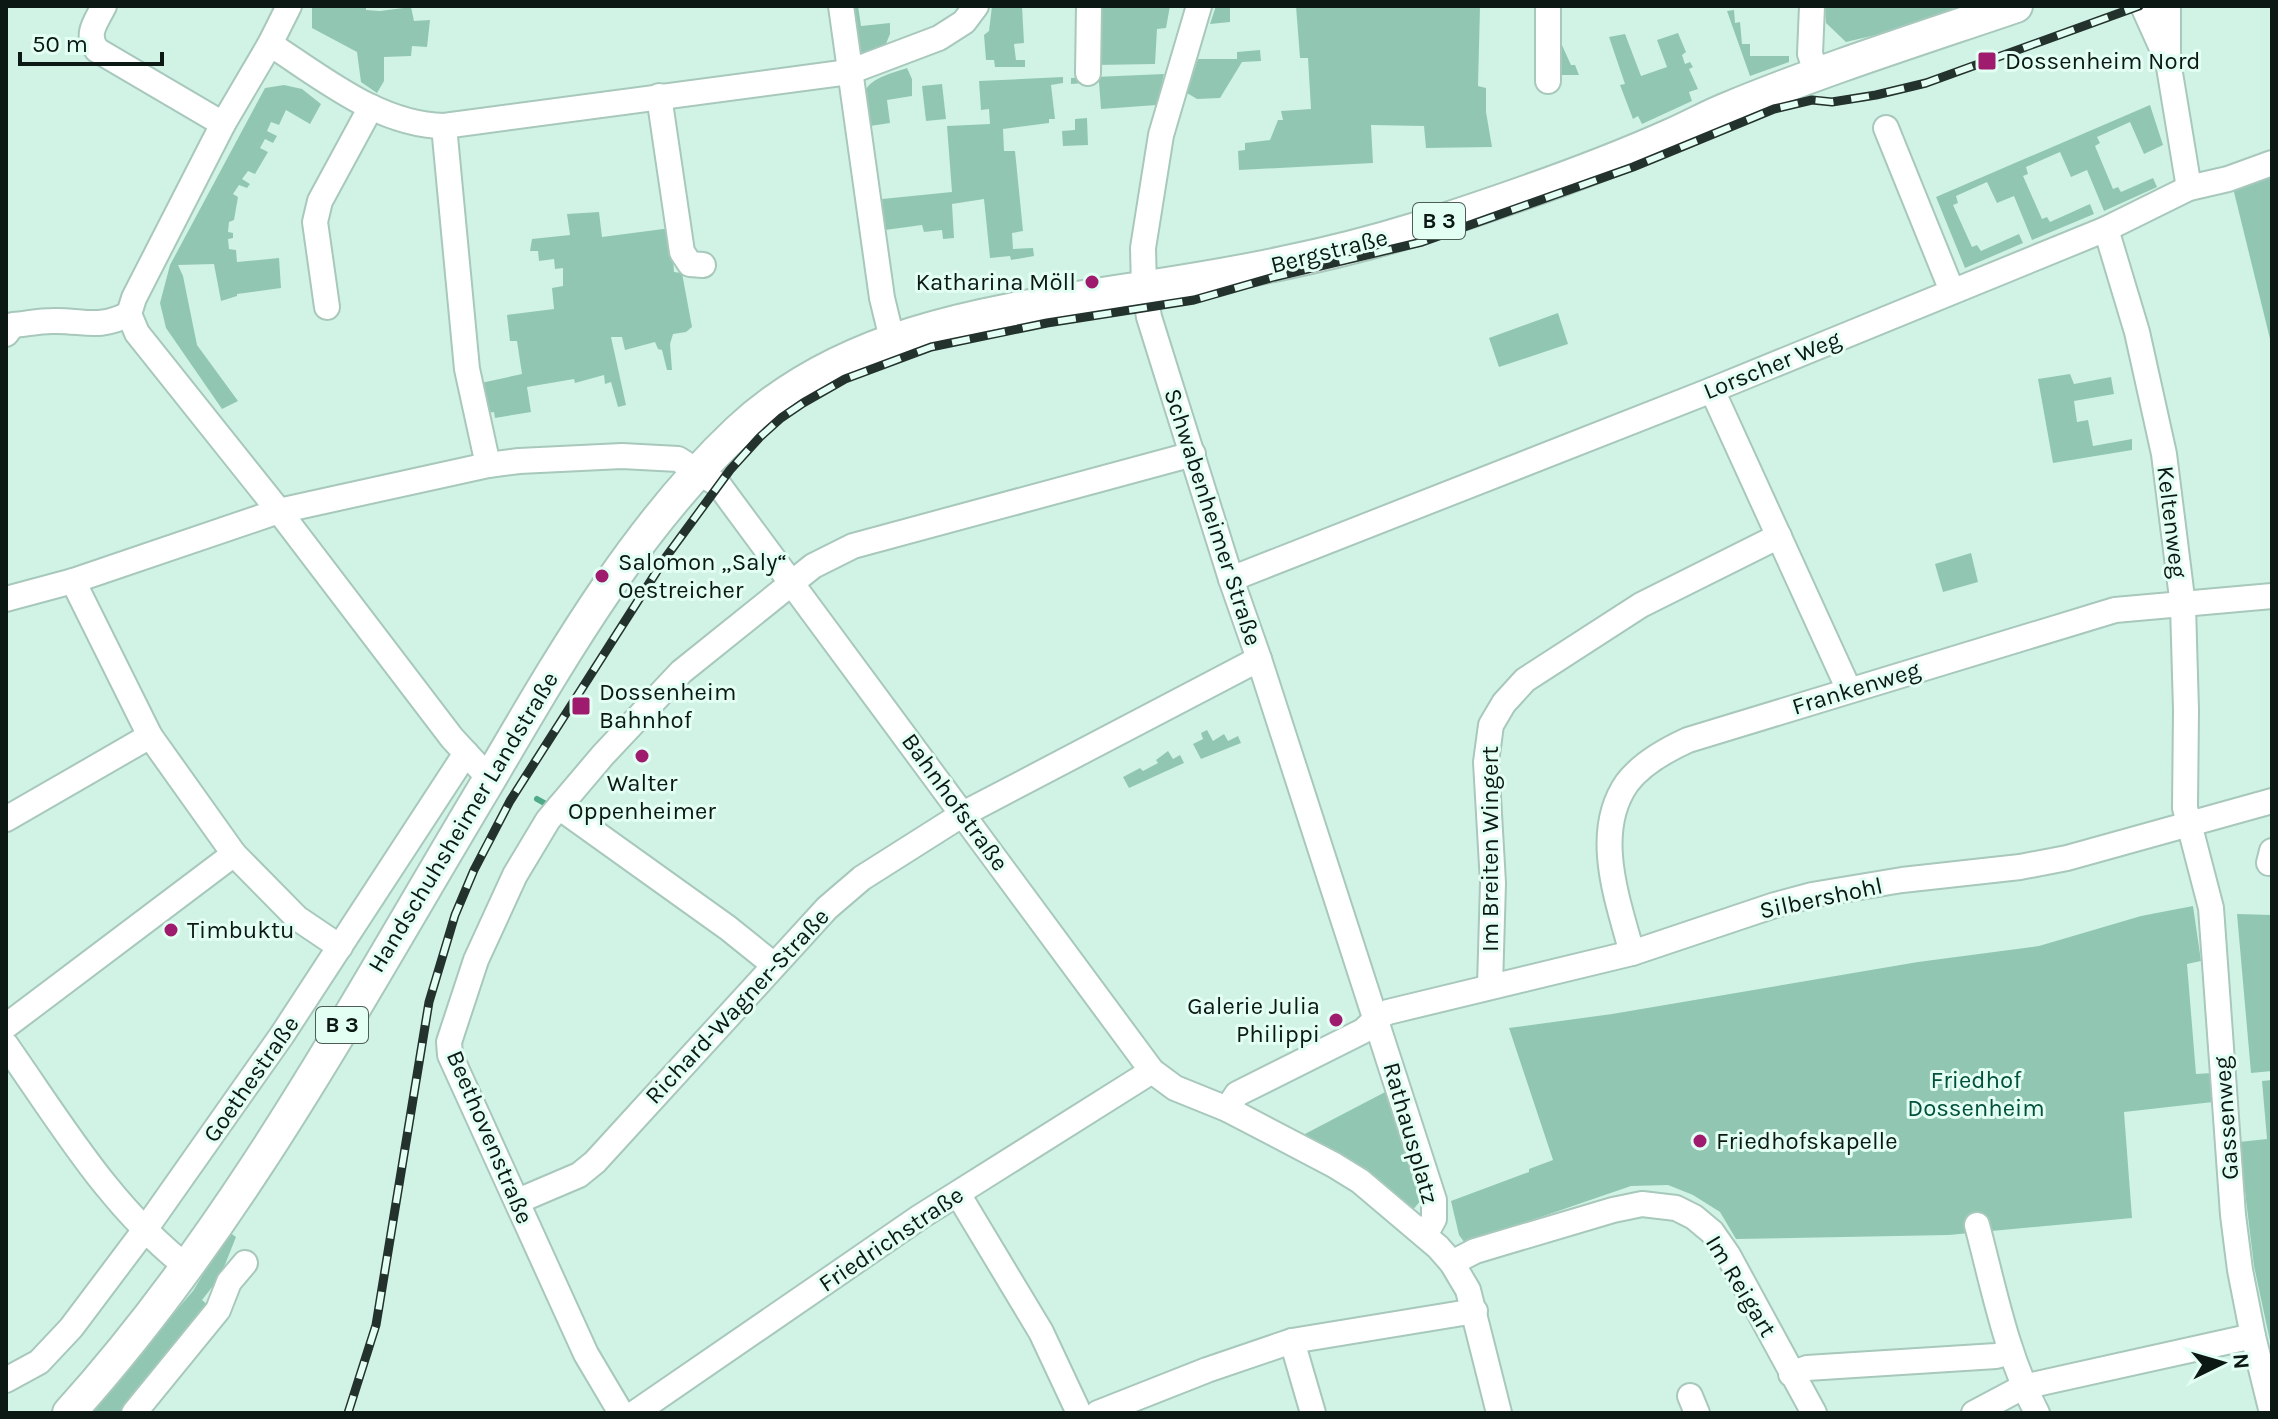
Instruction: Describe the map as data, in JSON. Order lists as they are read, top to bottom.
{
  "streets": {
    "main road": ["B 3", "Bergstraße", "Handschuhsheimer Landstraße"],
    "street": [
      "Lorscher Weg",
      "Schwabenheimer Straße",
      "Keltenweg",
      "Frankenweg",
      "Bahnhofstraße",
      "Im Breiten Wingert",
      "Silbershohl",
      "Richard-Wagner-Straße",
      "Goethestraße",
      "Gassenweg",
      "Rathausplatz",
      "Beethovenstraße",
      "Friedrichstraße",
      "Im Reigart"
    ]
  },
  "crossings": [
    ["Bergstraße", "Schwabenheimer Straße"],
    ["Bergstraße", "Bahnhofstraße"],
    ["Bergstraße", "Handschuhsheimer Landstraße"],
    ["Lorscher Weg", "Schwabenheimer Straße"],
    ["Lorscher Weg", "Keltenweg"],
    ["Schwabenheimer Straße", "Silbershohl"],
    ["Schwabenheimer Straße", "Richard-Wagner-Straße"],
    ["Schwabenheimer Straße", "Rathausplatz"],
    ["Schwabenheimer Straße", "Beethovenstraße"],
    ["Keltenweg", "Frankenweg"],
    ["Keltenweg", "Silbershohl"],
    ["Keltenweg", "Gassenweg"],
    ["Frankenweg", "Silbershohl"],
    ["Bahnhofstraße", "Handschuhsheimer Landstraße"],
    ["Bahnhofstraße", "Richard-Wagner-Straße"],
    ["Bahnhofstraße", "Rathausplatz"],
    ["Bahnhofstraße", "Beethovenstraße"],
    ["Bahnhofstraße", "Friedrichstraße"],
    ["Im Breiten Wingert", "Silbershohl"],
    ["Silbershohl", "Gassenweg"],
    ["Silbershohl", "Rathausplatz"],
    ["Richard-Wagner-Straße", "Beethovenstraße"]
  ],
  "parks": ["Friedhof Dossenheim"],
  "places": {
    "transit": ["Dossenheim Nord", "Dossenheim Bahnhof"],
    "other": [
      "Katharina Möll",
      "Salomon „Saly“ Oestreicher",
      "Walter Oppenheimer",
      "Timbuktu",
      "Galerie Julia Philippi",
      "Friedhofskapelle"
    ]
  },
  "scale_bar": "50 m",
  "north": "right"
}
